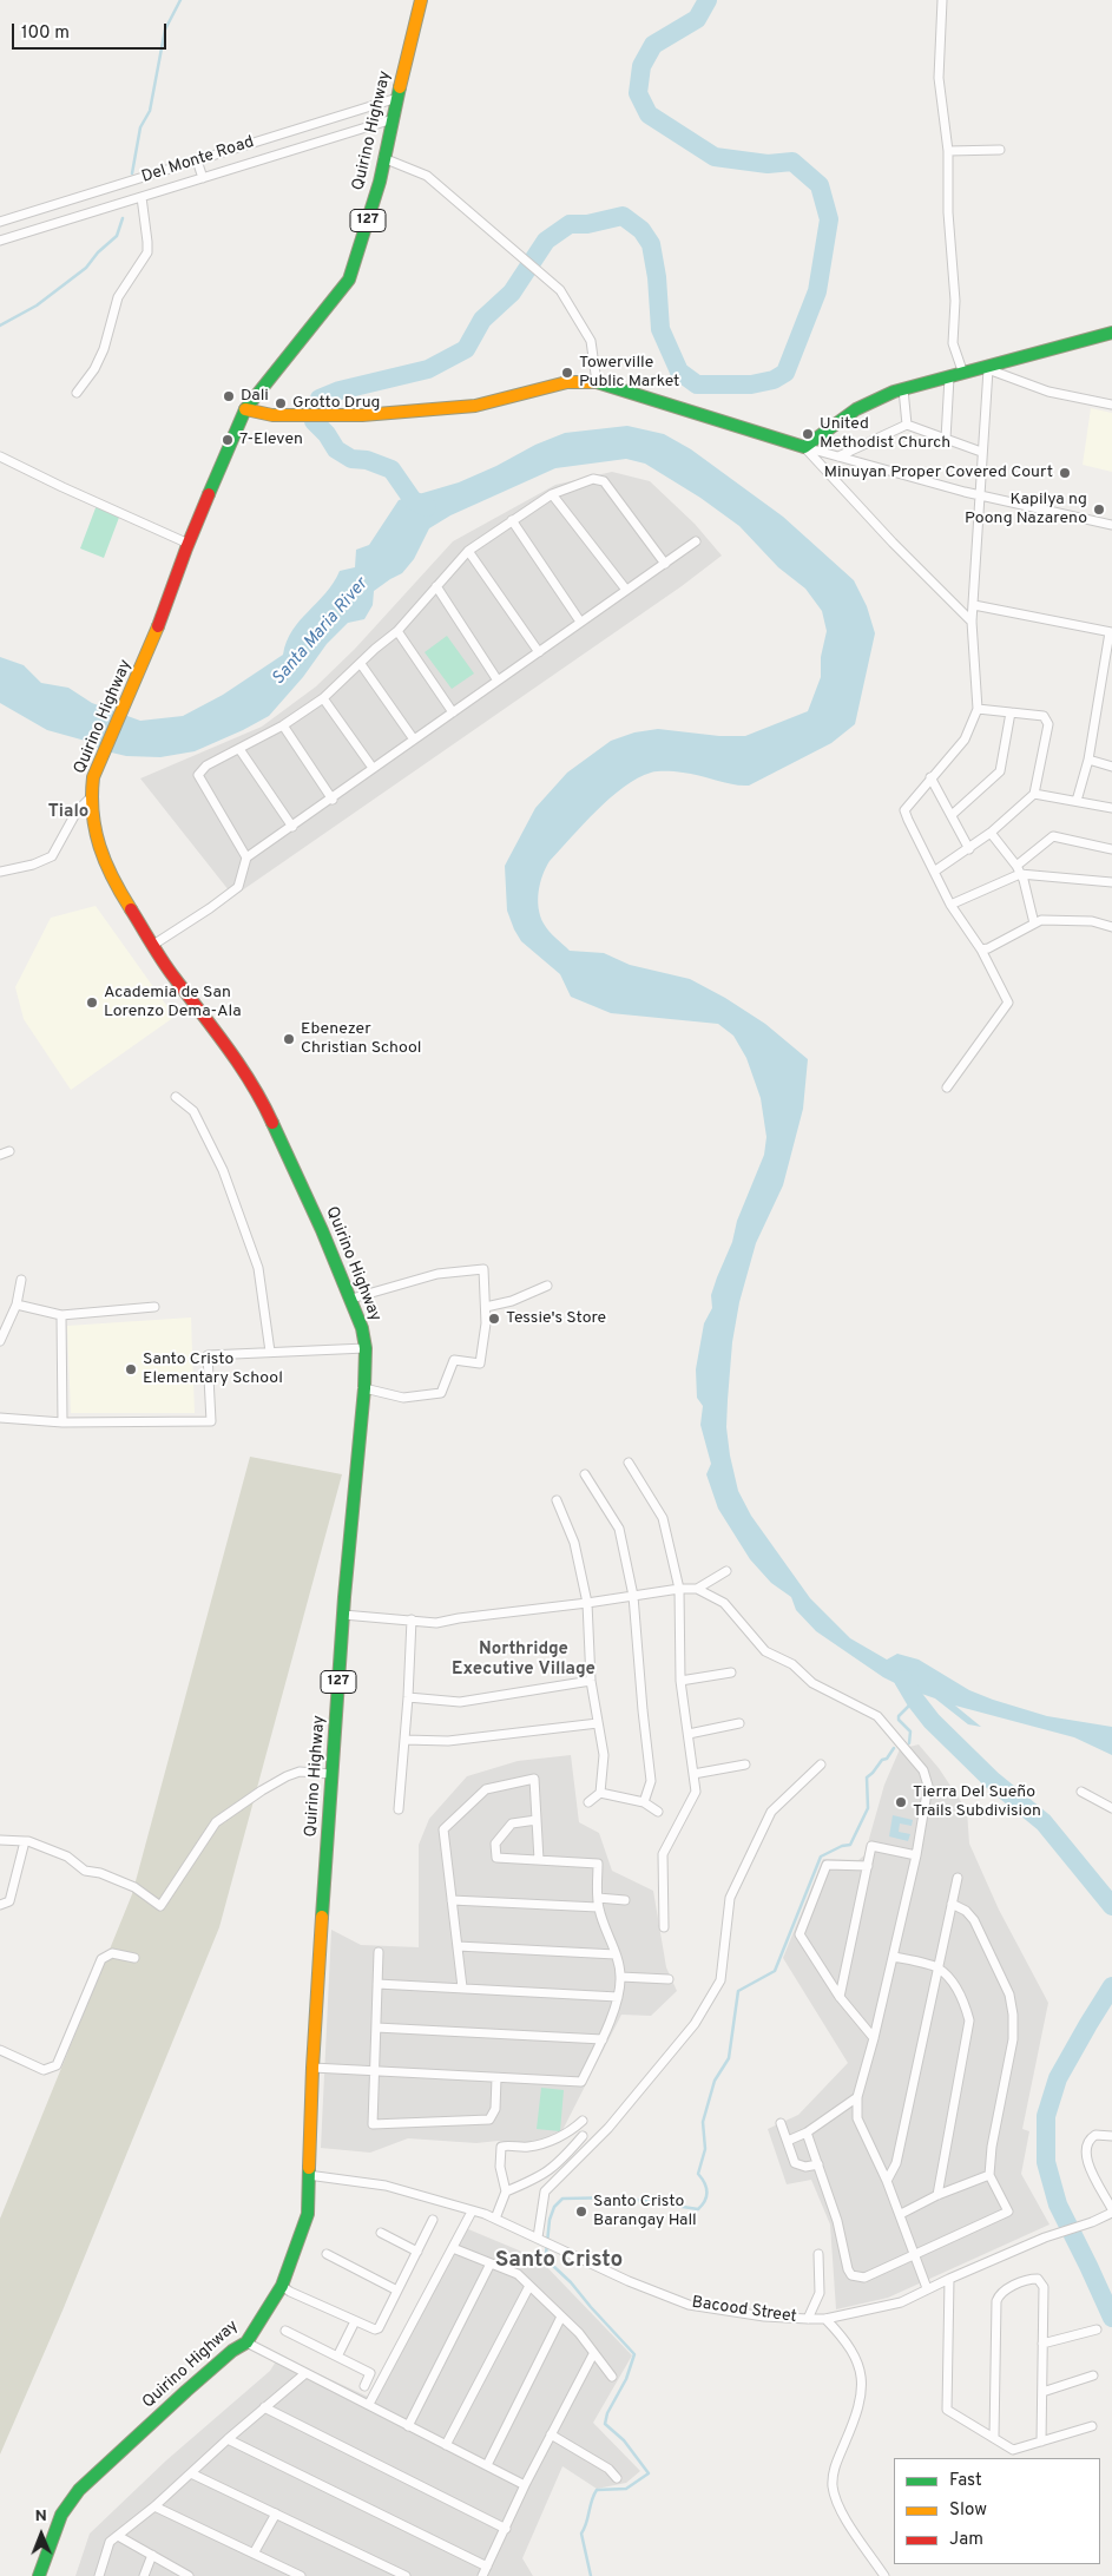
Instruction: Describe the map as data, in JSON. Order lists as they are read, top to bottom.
{
  "streets": {
    "main road": ["Quirino Highway", "127"],
    "street": ["Del Monte Road", "Bacood Street"]
  },
  "crossings": [
    ["Quirino Highway", "Del Monte Road"],
    ["Quirino Highway", "Bacood Street"]
  ],
  "districts": ["Tialo", "Northridge Executive Village", "Santo Cristo"],
  "water": ["Santa Maria River"],
  "places": [
    "Towerville Public Market",
    "Dali",
    "Grotto Drug",
    "United Methodist Church",
    "7-Eleven",
    "Minuyan Proper Covered Court",
    "Kapilya ng Poong Nazareno",
    "Academia de San Lorenzo Dema-Ala",
    "Ebenezer Christian School",
    "Tessie's Store",
    "Santo Cristo Elementary School",
    "Tierra Del Sueño Trails Subdivision",
    "Santo Cristo Barangay Hall"
  ],
  "legend": ["Fast", "Slow", "Jam"],
  "scale_bar": "100 m",
  "north": "top"
}
